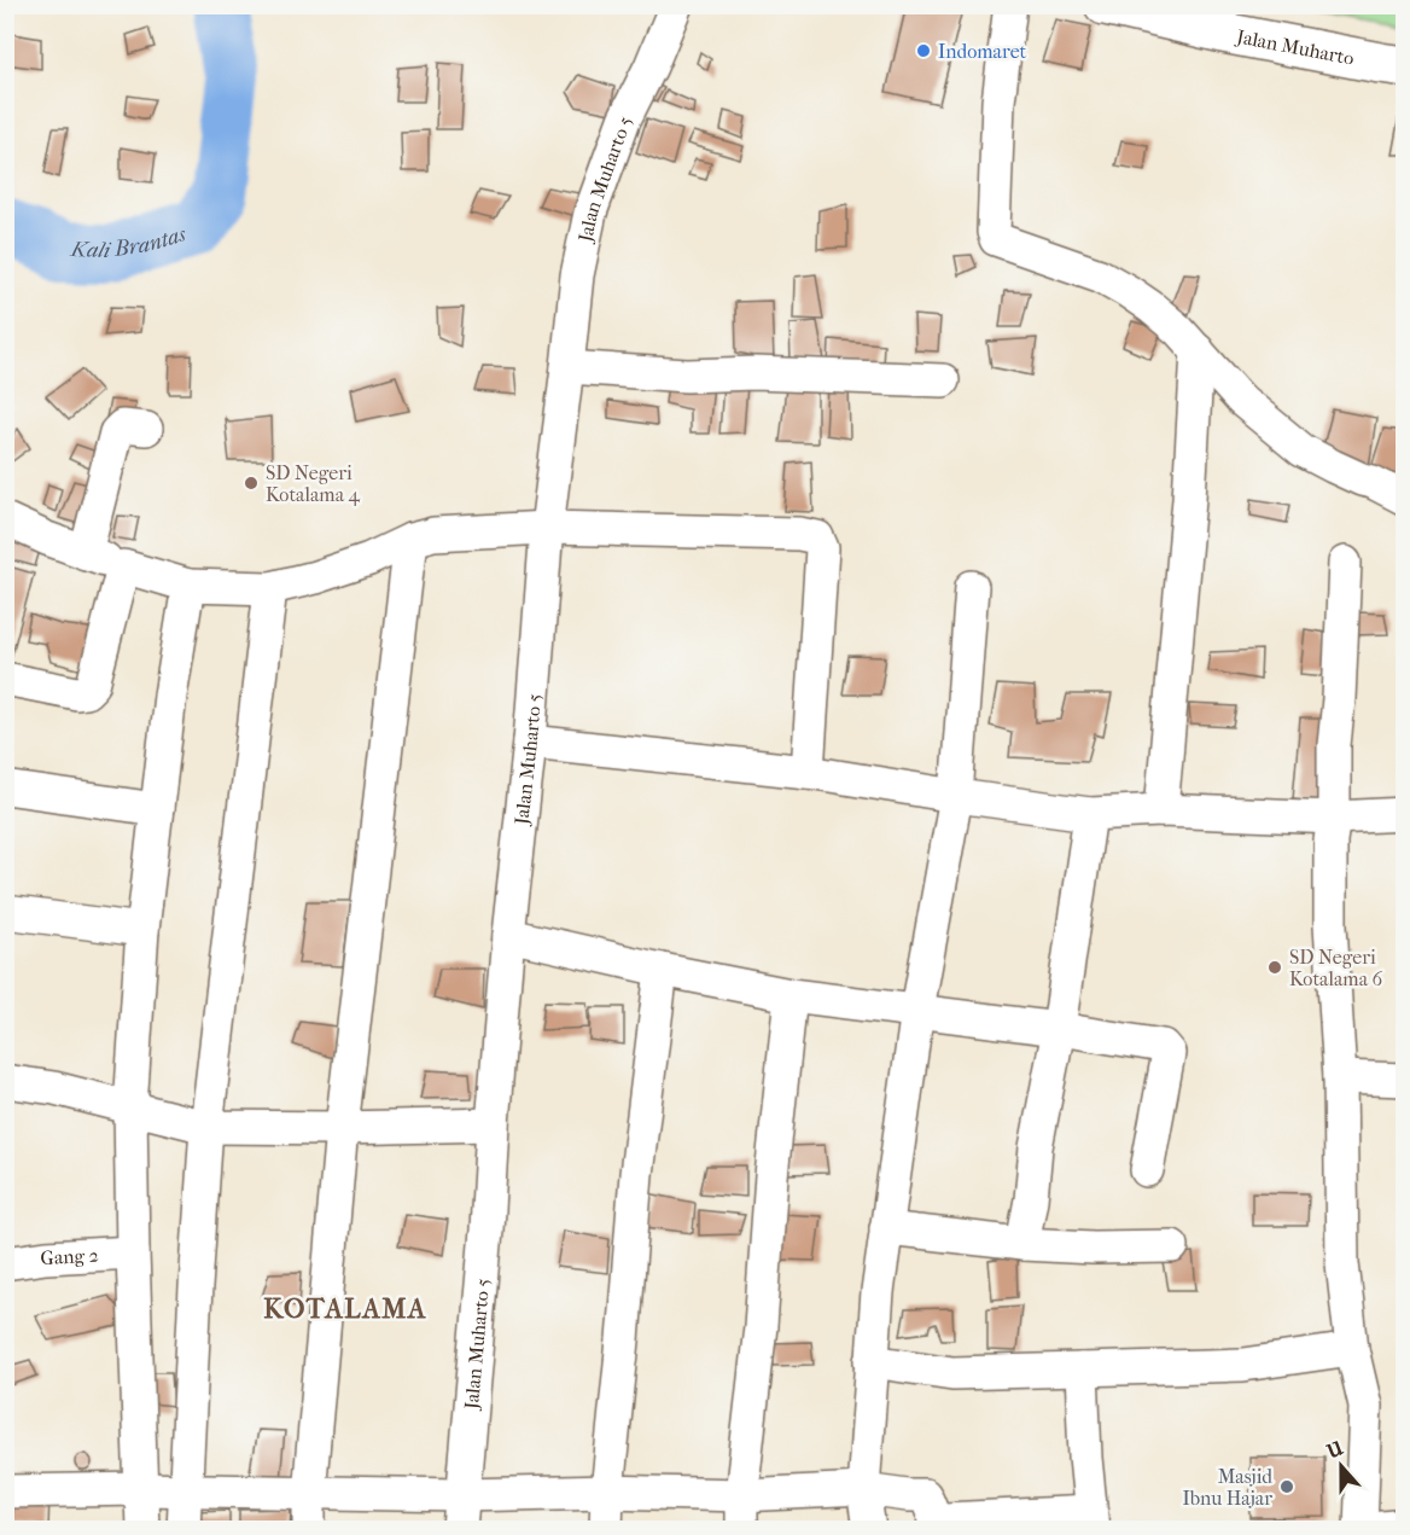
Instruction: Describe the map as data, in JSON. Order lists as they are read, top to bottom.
{
  "streets": {
    "main road": ["Jalan Muharto"],
    "street": ["Jalan Muharto 5", "Gang 2"]
  },
  "districts": ["KOTALAMA"],
  "water": ["Kali Brantas"],
  "places": [
    "Indomaret",
    "SD Negeri Kotalama 4",
    "SD Negeri Kotalama 6",
    "Masjid Ibnu Hajar"
  ],
  "north": "top"
}
